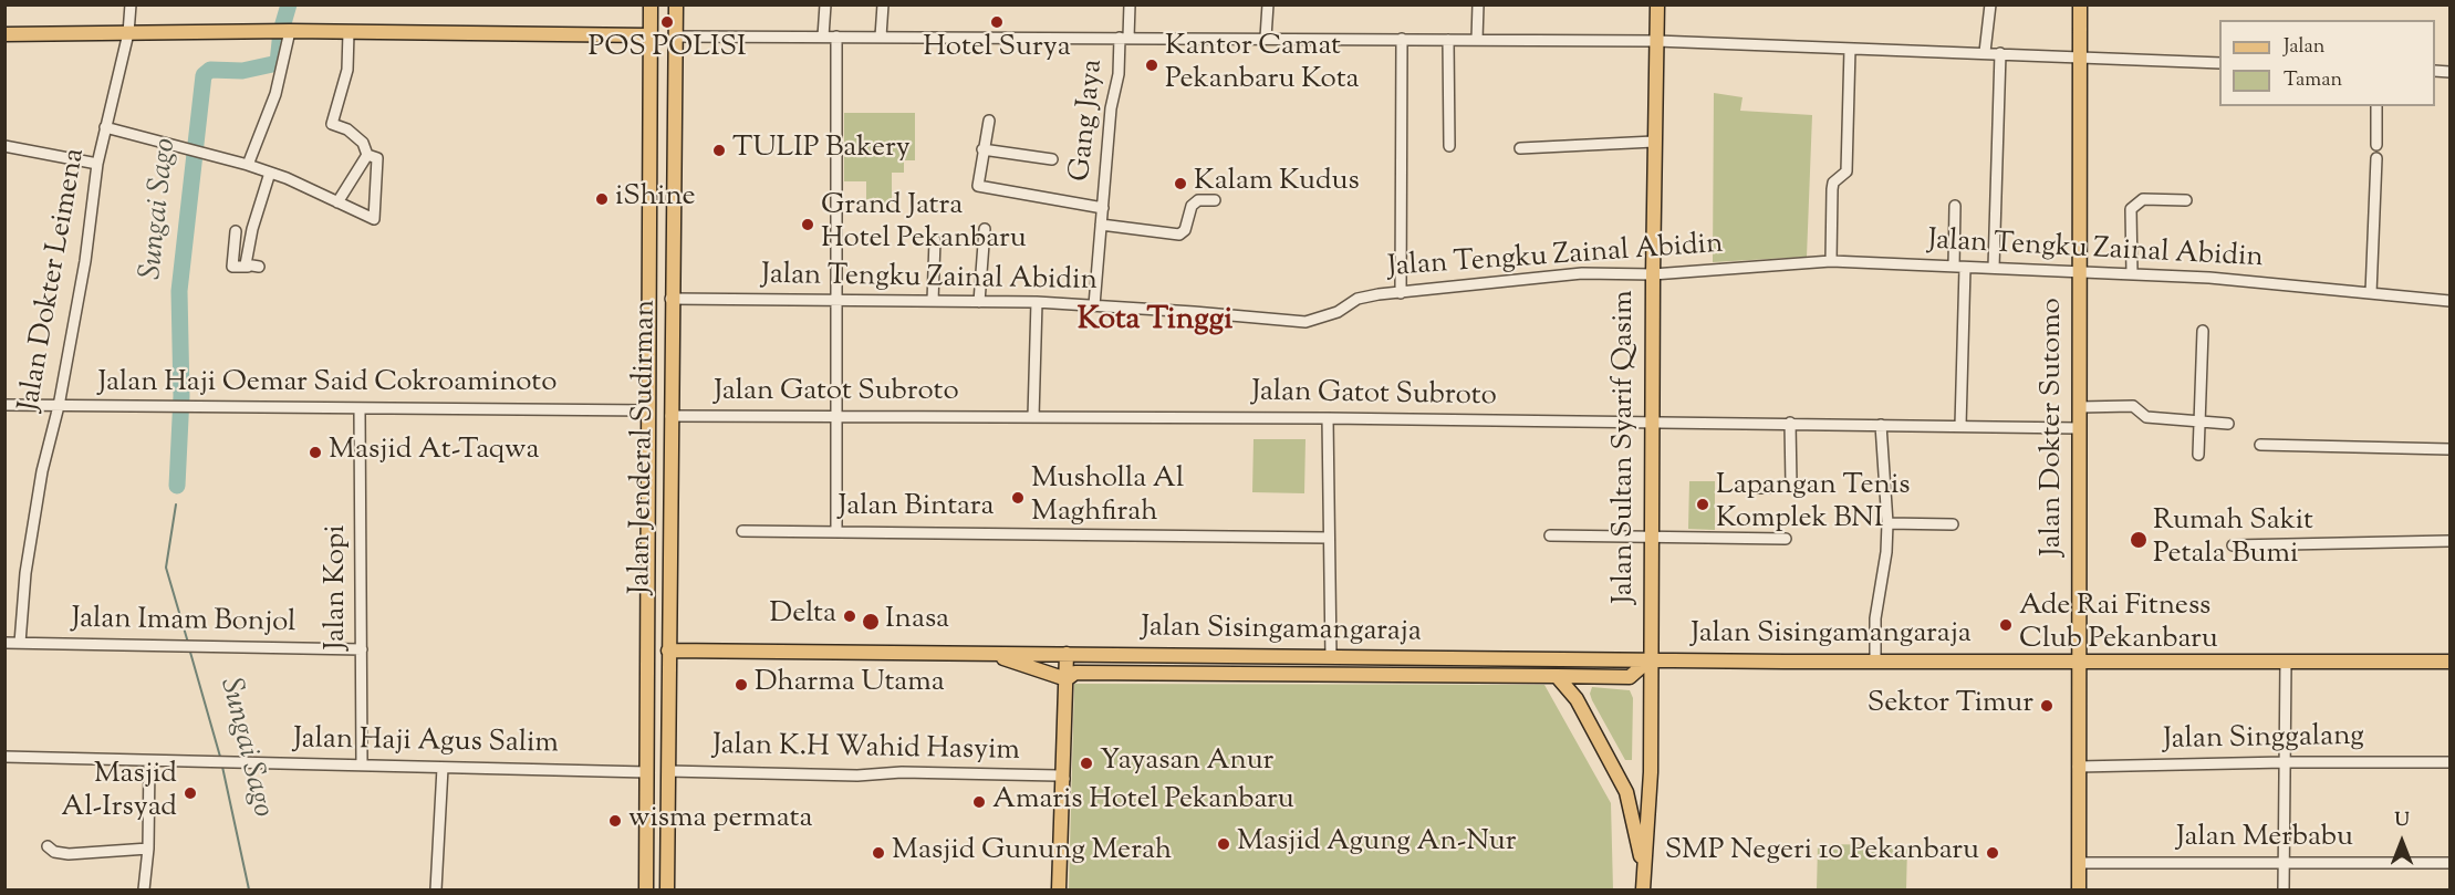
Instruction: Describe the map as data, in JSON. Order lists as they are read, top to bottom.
{
  "streets": {
    "main road": [
      "Jalan Dokter Sutomo",
      "Jalan Jenderal Sudirman",
      "Jalan Sultan Syarif Qasim",
      "Jalan Sisingamangaraja"
    ],
    "street": [
      "Gang Jaya",
      "Jalan Tengku Zainal Abidin",
      "Jalan Dokter Leimena",
      "Jalan Haji Oemar Said Cokroaminoto",
      "Jalan Gatot Subroto",
      "Jalan Bintara",
      "Jalan Kopi",
      "Jalan Imam Bonjol",
      "Jalan Singgalang",
      "Jalan Haji Agus Salim",
      "Jalan K.H Wahid Hasyim",
      "Jalan Merbabu"
    ]
  },
  "crossings": [
    ["Gang Jaya", "Jalan Tengku Zainal Abidin"],
    ["Jalan Tengku Zainal Abidin", "Jalan Dokter Sutomo"],
    ["Jalan Tengku Zainal Abidin", "Jalan Jenderal Sudirman"],
    ["Jalan Tengku Zainal Abidin", "Jalan Sultan Syarif Qasim"],
    ["Jalan Dokter Leimena", "Jalan Haji Oemar Said Cokroaminoto"],
    ["Jalan Dokter Leimena", "Jalan Imam Bonjol"],
    ["Jalan Haji Oemar Said Cokroaminoto", "Jalan Jenderal Sudirman"],
    ["Jalan Haji Oemar Said Cokroaminoto", "Jalan Kopi"],
    ["Jalan Gatot Subroto", "Jalan Dokter Sutomo"],
    ["Jalan Gatot Subroto", "Jalan Jenderal Sudirman"],
    ["Jalan Gatot Subroto", "Jalan Sultan Syarif Qasim"],
    ["Jalan Dokter Sutomo", "Jalan Sisingamangaraja"],
    ["Jalan Dokter Sutomo", "Jalan Singgalang"],
    ["Jalan Dokter Sutomo", "Jalan Merbabu"],
    ["Jalan Jenderal Sudirman", "Jalan Sisingamangaraja"],
    ["Jalan Jenderal Sudirman", "Jalan Haji Agus Salim"],
    ["Jalan Jenderal Sudirman", "Jalan K.H Wahid Hasyim"],
    ["Jalan Sultan Syarif Qasim", "Jalan Sisingamangaraja"],
    ["Jalan Kopi", "Jalan Imam Bonjol"],
    ["Jalan Kopi", "Jalan Haji Agus Salim"]
  ],
  "districts": ["Kota Tinggi"],
  "water": ["Sungai Sago"],
  "places": [
    "POS POLISI",
    "Hotel Surya",
    "Kantor Camat Pekanbaru Kota",
    "TULIP Bakery",
    "Kalam Kudus",
    "iShine",
    "Grand Jatra Hotel Pekanbaru",
    "Masjid At-Taqwa",
    "Musholla Al Maghfirah",
    "Lapangan Tenis Komplek BNI",
    "Rumah Sakit Petala Bumi",
    "Delta",
    "Inasa",
    "Ade Rai Fitness Club Pekanbaru",
    "Dharma Utama",
    "Sektor Timur",
    "Yayasan Anur",
    "Masjid Al-Irsyad",
    "Amaris Hotel Pekanbaru",
    "wisma permata",
    "Masjid Agung An-Nur",
    "Masjid Gunung Merah",
    "SMP Negeri 10 Pekanbaru"
  ],
  "legend": ["Jalan", "Taman"],
  "north": "top"
}
